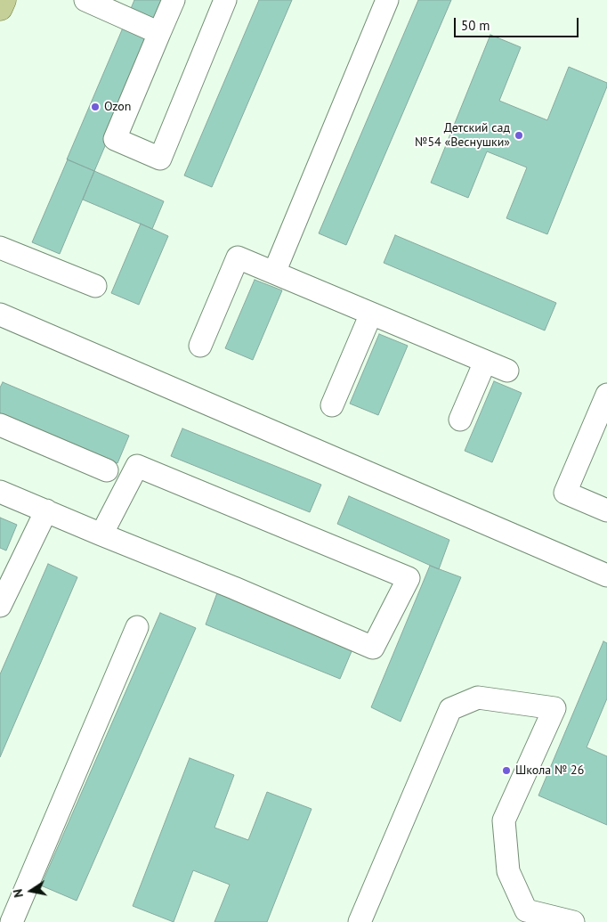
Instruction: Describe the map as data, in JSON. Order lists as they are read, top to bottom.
{
  "places": ["Ozon", "Детский сад №54 «Веснушки»", "Школа № 26"],
  "scale_bar": "50 m",
  "north": "left"
}
